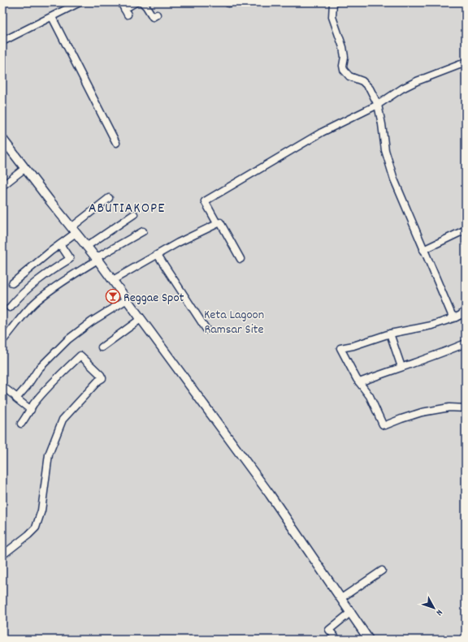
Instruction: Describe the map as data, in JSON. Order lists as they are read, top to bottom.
{
  "districts": ["ABUTIAKOPE"],
  "parks": ["Keta Lagoon Ramsar Site"],
  "places": {
    "bar": ["Reggae Spot"]
  },
  "north": "bottom right"
}
